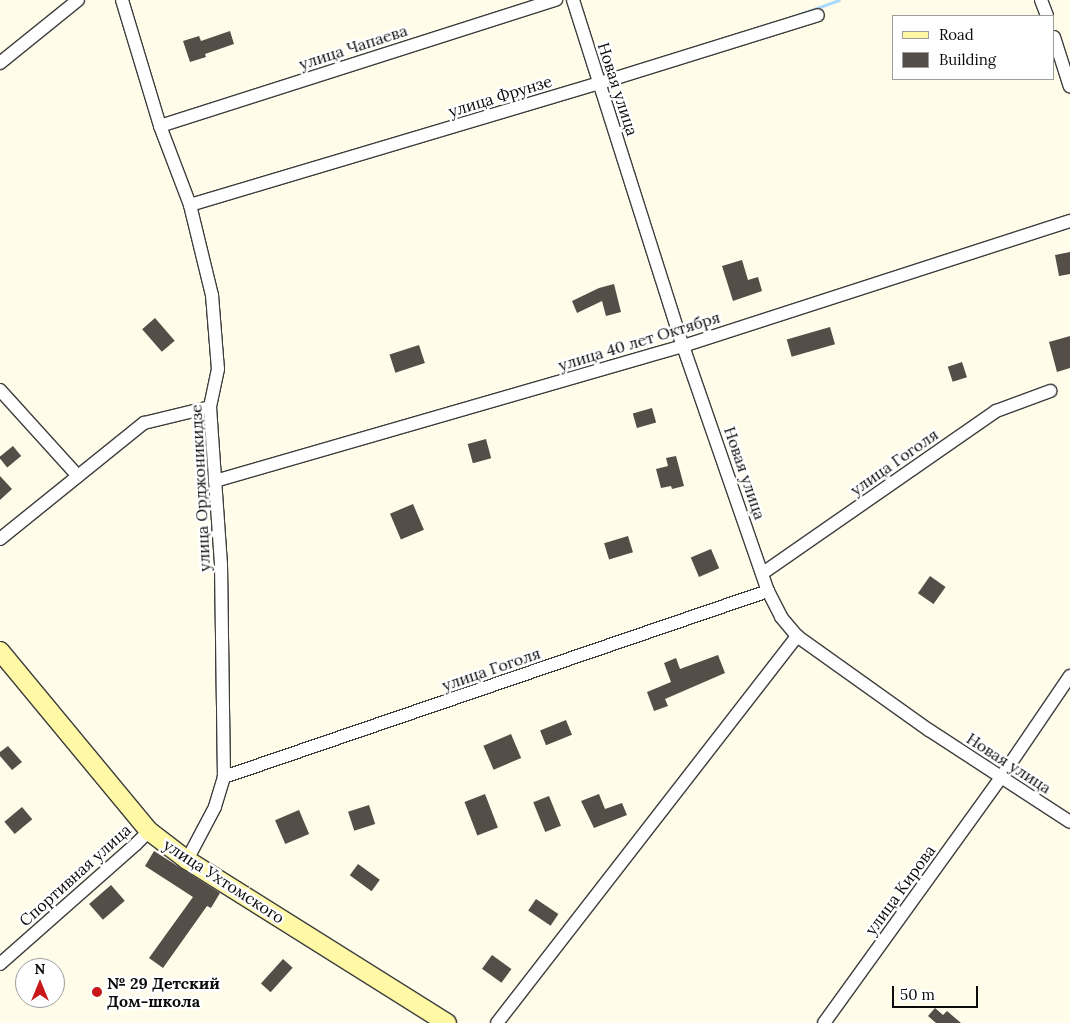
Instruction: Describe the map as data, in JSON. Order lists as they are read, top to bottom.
{
  "streets": {
    "main road": ["улица Ухтомского"],
    "street": [
      "улица Чапаева",
      "Новая улица",
      "улица Фрунзе",
      "улица 40 лет Октября",
      "улица Гоголя",
      "улица Орджоникидзе",
      "Спортивная улица",
      "улица Кирова"
    ]
  },
  "crossings": [
    ["улица Чапаева", "улица Орджоникидзе"],
    ["Новая улица", "улица Фрунзе"],
    ["Новая улица", "улица 40 лет Октября"],
    ["Новая улица", "улица Гоголя"],
    ["Новая улица", "улица Кирова"],
    ["улица Фрунзе", "улица Орджоникидзе"],
    ["улица 40 лет Октября", "улица Орджоникидзе"],
    ["улица Гоголя", "улица Орджоникидзе"],
    ["улица Орджоникидзе", "улица Ухтомского"],
    ["Спортивная улица", "улица Ухтомского"]
  ],
  "places": ["№ 29 Детский Дом-школа"],
  "legend": ["Road", "Building"],
  "scale_bar": "50 m",
  "north": "top"
}
